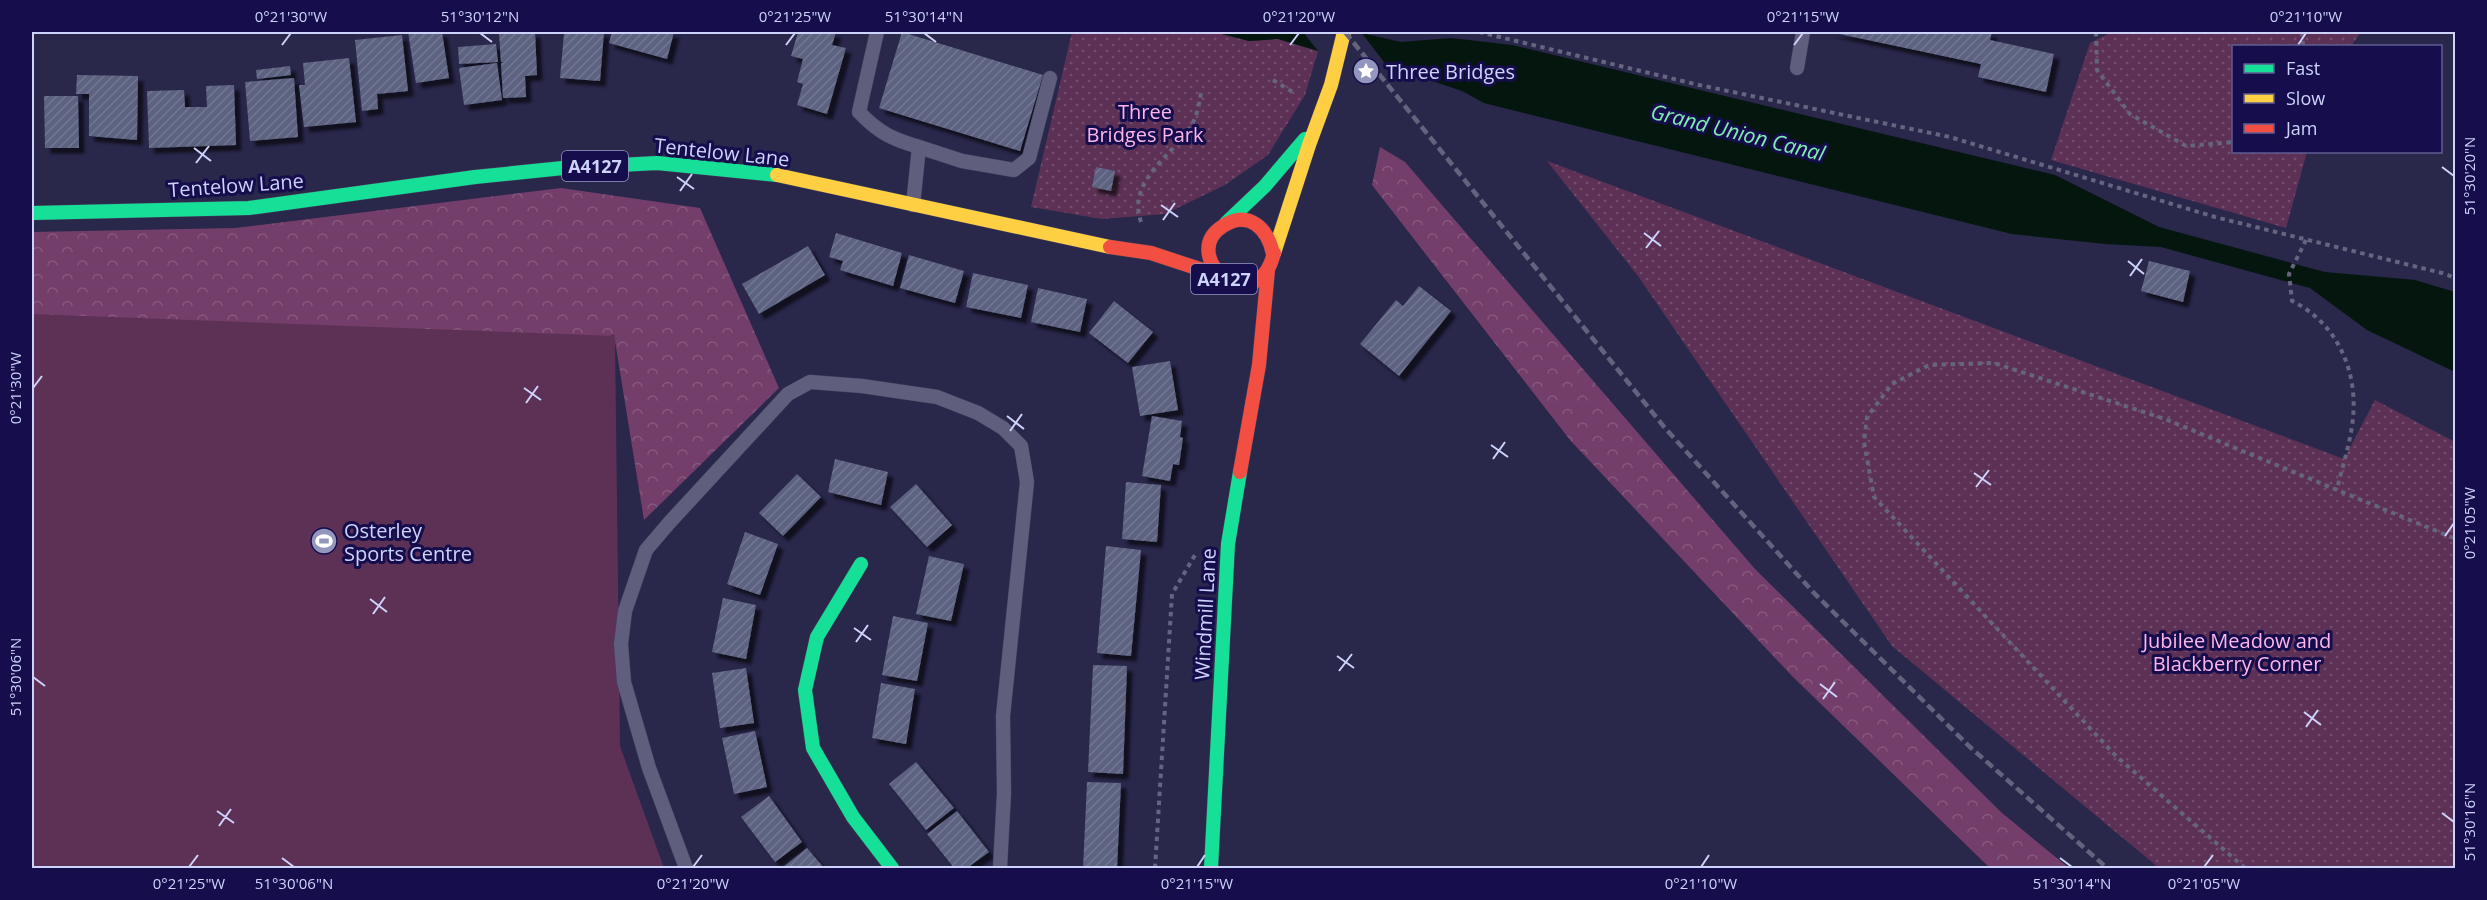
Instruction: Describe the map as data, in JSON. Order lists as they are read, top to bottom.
{
  "streets": {
    "main road": ["Tentelow Lane", "A4127", "Windmill Lane"]
  },
  "crossings": [
    ["Tentelow Lane", "A4127"],
    ["Tentelow Lane", "Windmill Lane"],
    ["A4127", "Windmill Lane"]
  ],
  "water": ["Grand Union Canal"],
  "parks": ["Three Bridges Park", "Jubilee Meadow and Blackberry Corner"],
  "places": {
    "place": ["Three Bridges"],
    "sports": ["Osterley Sports Centre"]
  },
  "legend": ["Fast", "Slow", "Jam"],
  "coordinates": [
    "0°21'30\"W",
    "51°30'12\"N",
    "0°21'25\"W",
    "51°30'14\"N",
    "0°21'20\"W",
    "0°21'15\"W",
    "0°21'10\"W",
    "51°30'20\"N",
    "0°21'05\"W",
    "51°30'06\"N",
    "51°30'16\"N"
  ]
}
